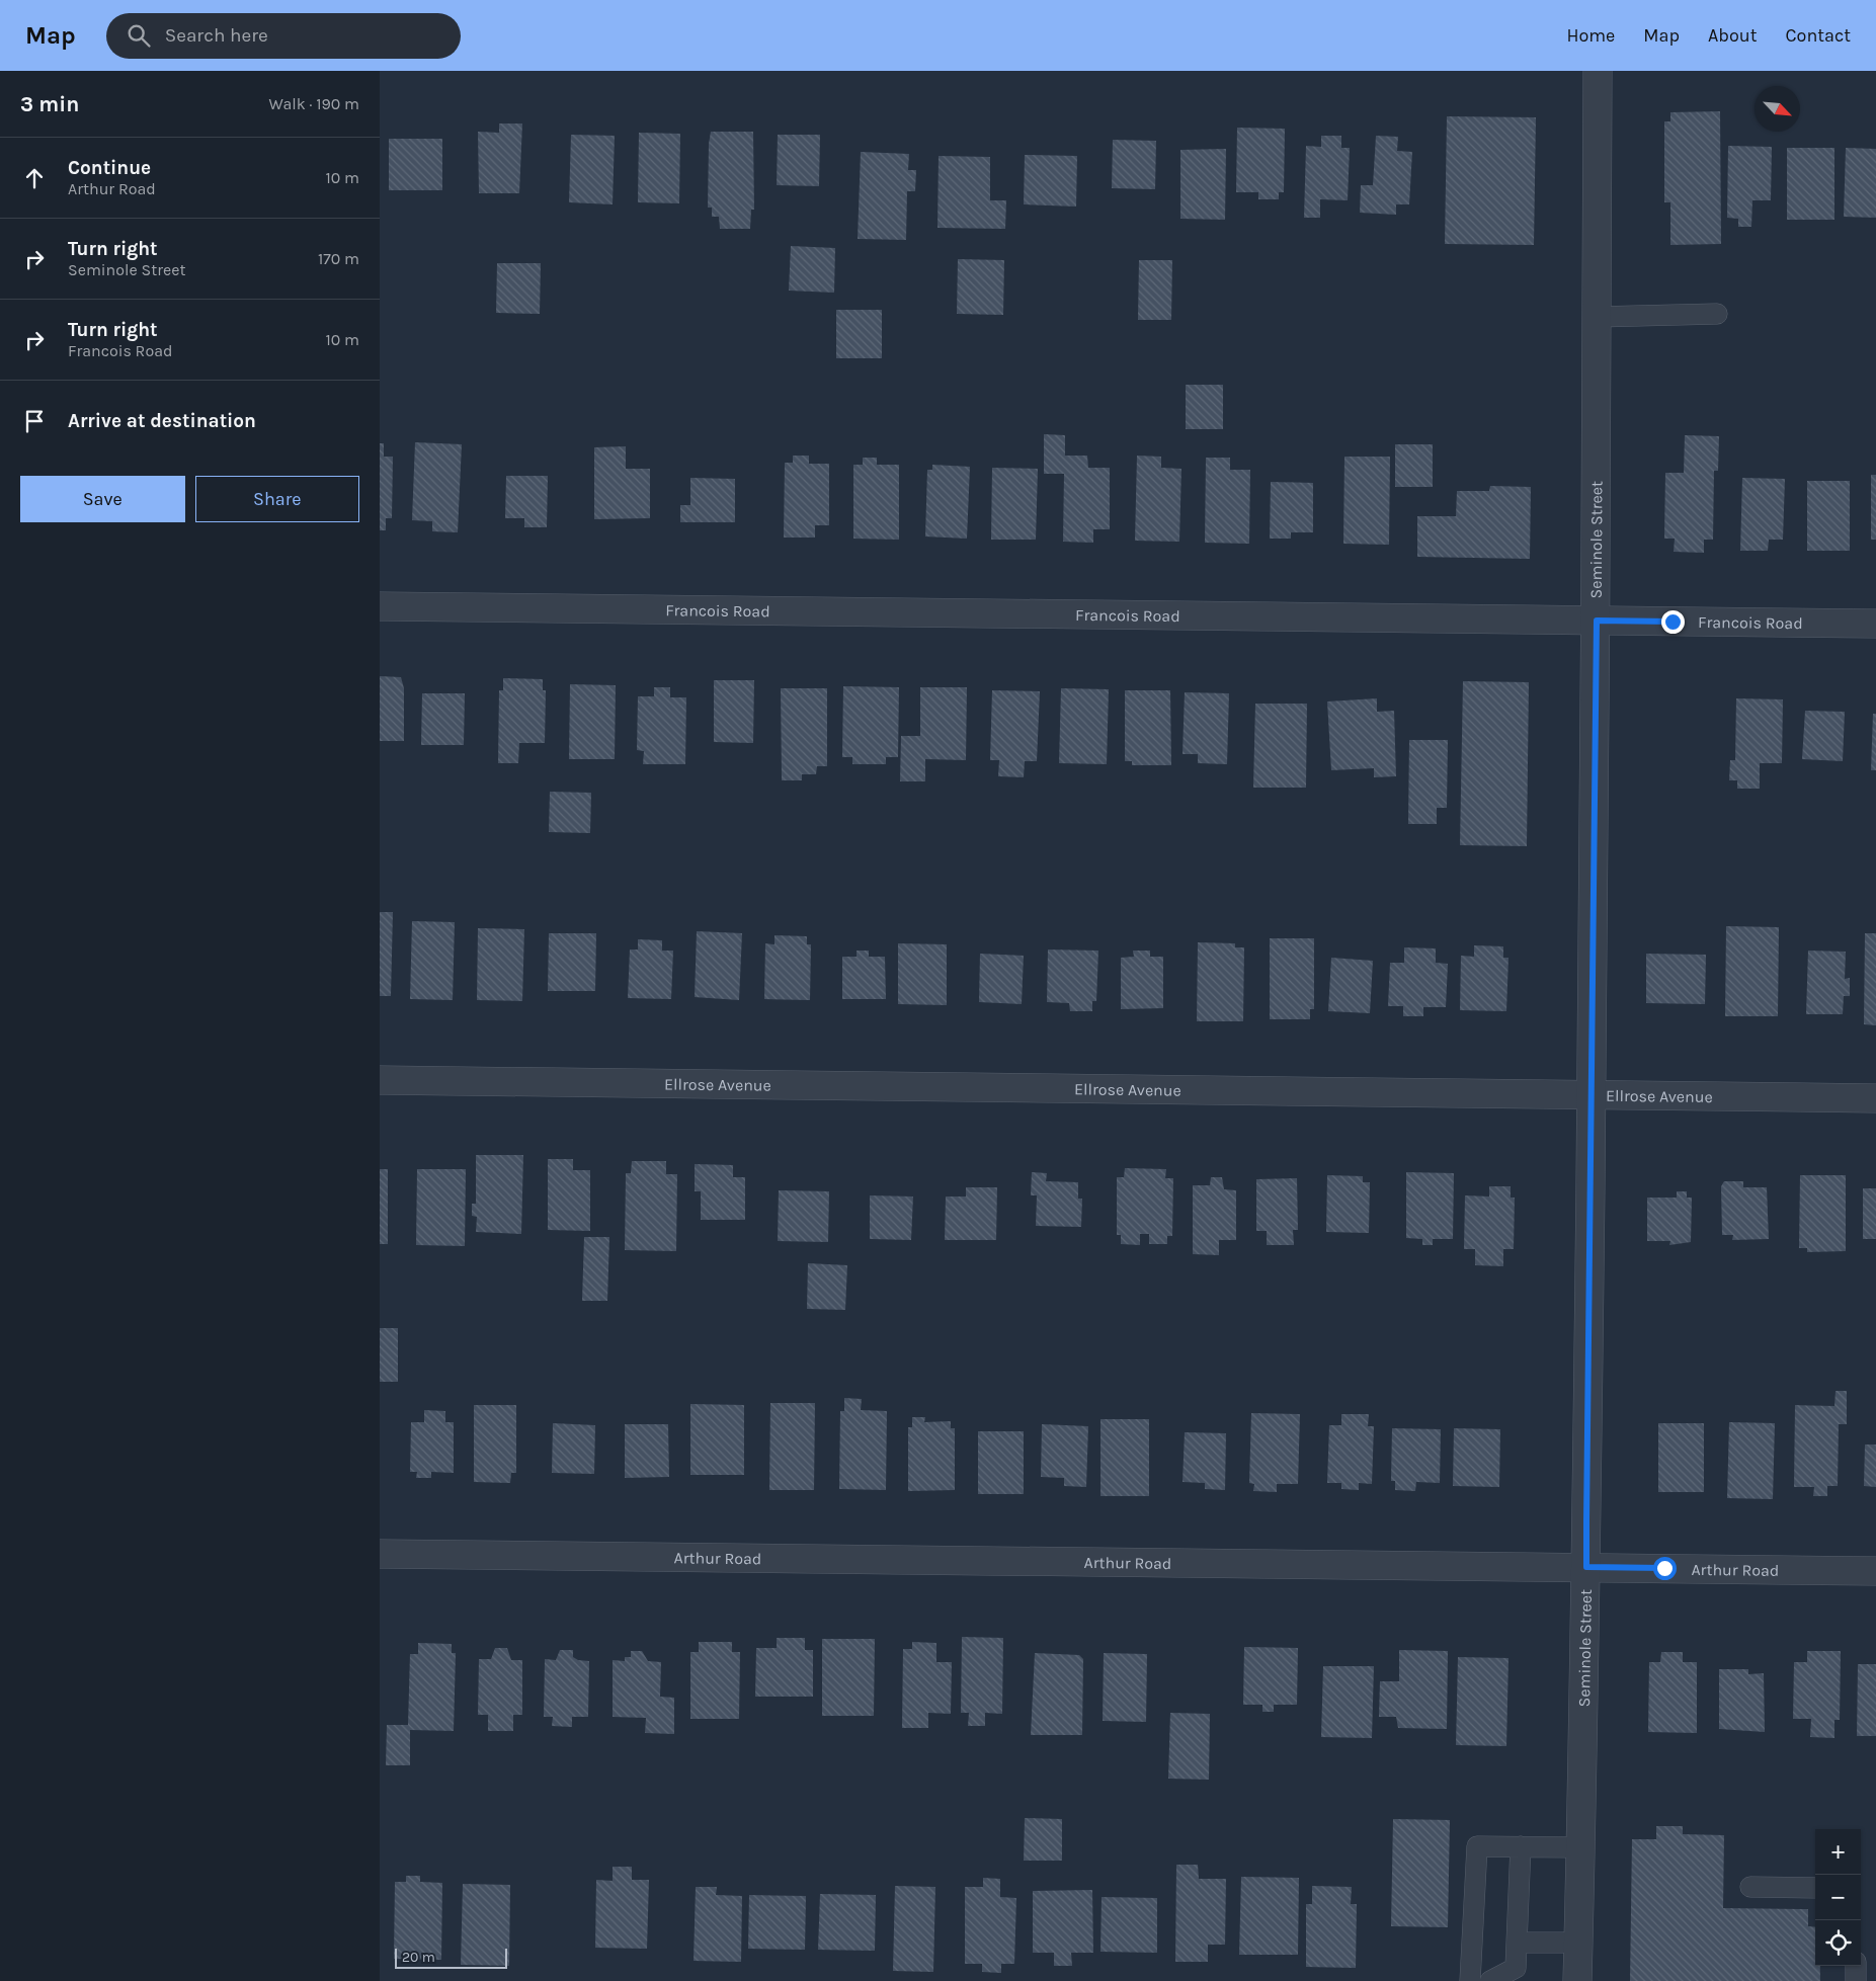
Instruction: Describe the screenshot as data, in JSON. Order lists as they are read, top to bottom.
{
  "streets": {
    "street": [
      "Seminole Street",
      "Francois Road",
      "Ellrose Avenue",
      "Arthur Road"
    ]
  },
  "crossings": [
    ["Seminole Street", "Francois Road"],
    ["Seminole Street", "Ellrose Avenue"],
    ["Seminole Street", "Arthur Road"]
  ],
  "scale_bar": "20 m",
  "north": "bottom right",
  "page": {
    "header": "Map",
    "search": "Search here",
    "nav": [
      "Home",
      "Map",
      "About",
      "Contact"
    ],
    "heading": ["3 min", "Walk · 190 m"],
    "list": [
      ["Continue", "Arthur Road", "10 m"],
      ["Turn right", "Seminole Street", "170 m"],
      ["Turn right", "Francois Road", "10 m"],
      "Arrive at destination"
    ],
    "buttons": ["Save", "Share"],
    "map_buttons": ["+", "−"],
    "scale": "20 m"
  }
}
